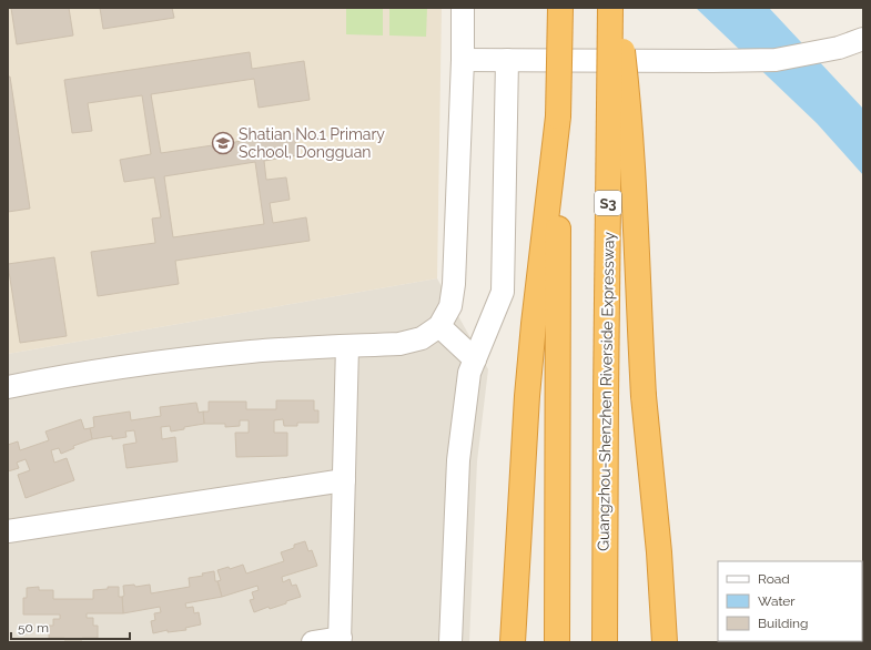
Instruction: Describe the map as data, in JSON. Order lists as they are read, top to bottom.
{
  "streets": {
    "highway": ["S3", "Guangzhou-Shenzhen Riverside Expressway"]
  },
  "places": {
    "school or university": ["Shatian No.1 Primary School, Dongguan"]
  },
  "legend": ["Road", "Water", "Building"],
  "scale_bar": "50 m"
}
